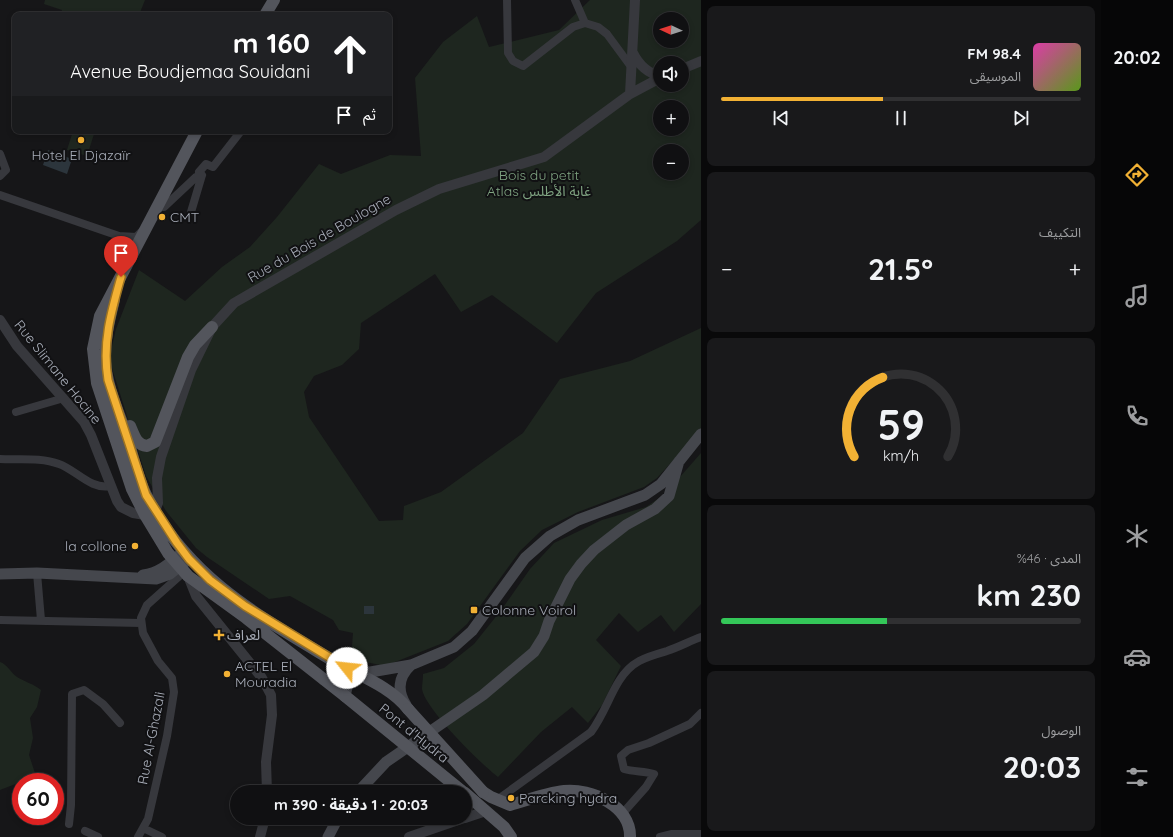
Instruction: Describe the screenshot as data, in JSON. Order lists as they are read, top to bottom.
{
  "streets": {
    "main road": ["Pont d'Hydra"],
    "street": ["Rue du Bois de Boulogne", "Rue Slimane Hocine", "Rue Al-Ghazali"]
  },
  "crossings": [
    ["Rue du Bois de Boulogne", "Rue Slimane Hocine"]
  ],
  "parks": ["Bois du petit Atlas غابة الأطلس"],
  "places": {
    "other": [
      "Hotel El Djazaïr",
      "CMT",
      "la collone",
      "ACTEL El Mouradia",
      "Parcking hydra"
    ],
    "transit": ["Colonne Voirol"],
    "health": ["لعراف"]
  },
  "north": "left",
  "page": {
    "tabs": "20:02",
    "map_buttons": ["+", "−"],
    "turn": ["160 m", "Avenue Boudjemaa Souidani"],
    "song": ["98.4 FM", "الموسيقى"],
    "then": "ثم",
    "tile": [
      "التكييف",
      ["المدى · 46%", "230 km"],
      ["الوصول", "20:03"]
    ],
    "heat": ["−", "21.5°", "+"],
    "limit": "60",
    "trip": "20:03 · 1 دقيقة · 390 m",
    "gauge": ["59", "km/h"]
  }
}
